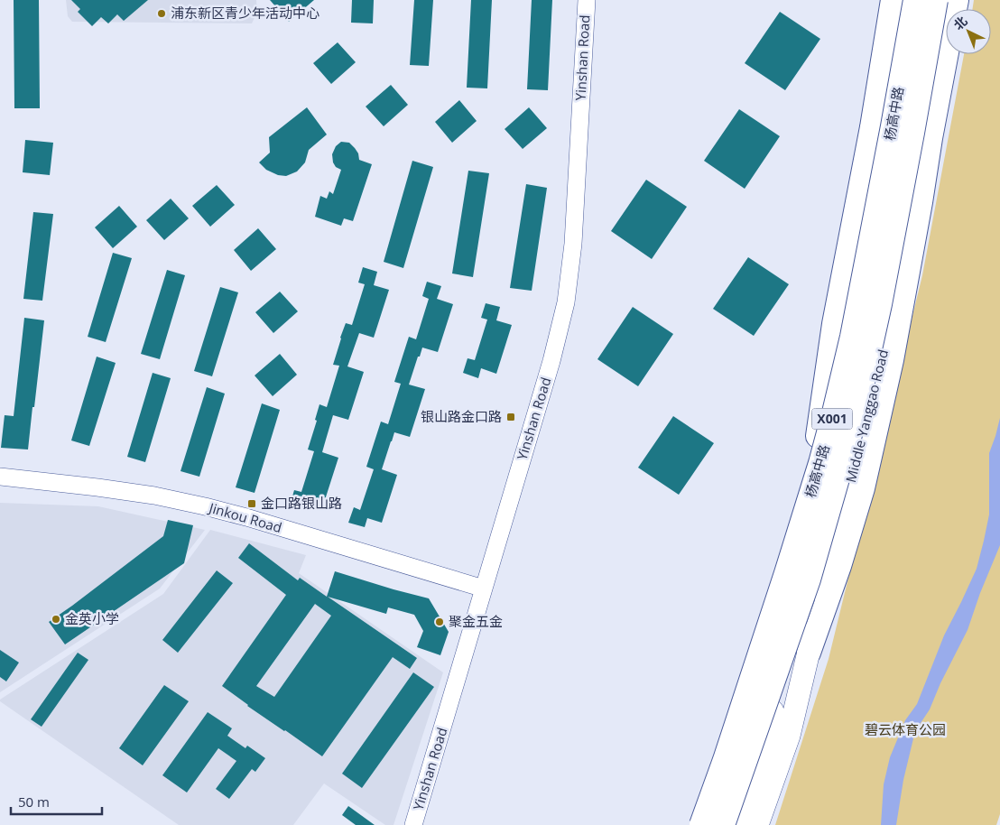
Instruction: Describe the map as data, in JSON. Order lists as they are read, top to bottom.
{
  "streets": {
    "highway": ["杨高中路", "X001"],
    "main road": ["Middle Yanggao Road"],
    "street": ["Yinshan Road", "Jinkou Road"]
  },
  "crossings": [
    ["Yinshan Road", "Jinkou Road"]
  ],
  "parks": ["碧云体育公园"],
  "places": {
    "other": ["浦东新区青少年活动中心", "金英小学", "聚金五金"],
    "transit": ["银山路金口路", "金口路银山路"]
  },
  "scale_bar": "50 m",
  "north": "top left"
}
